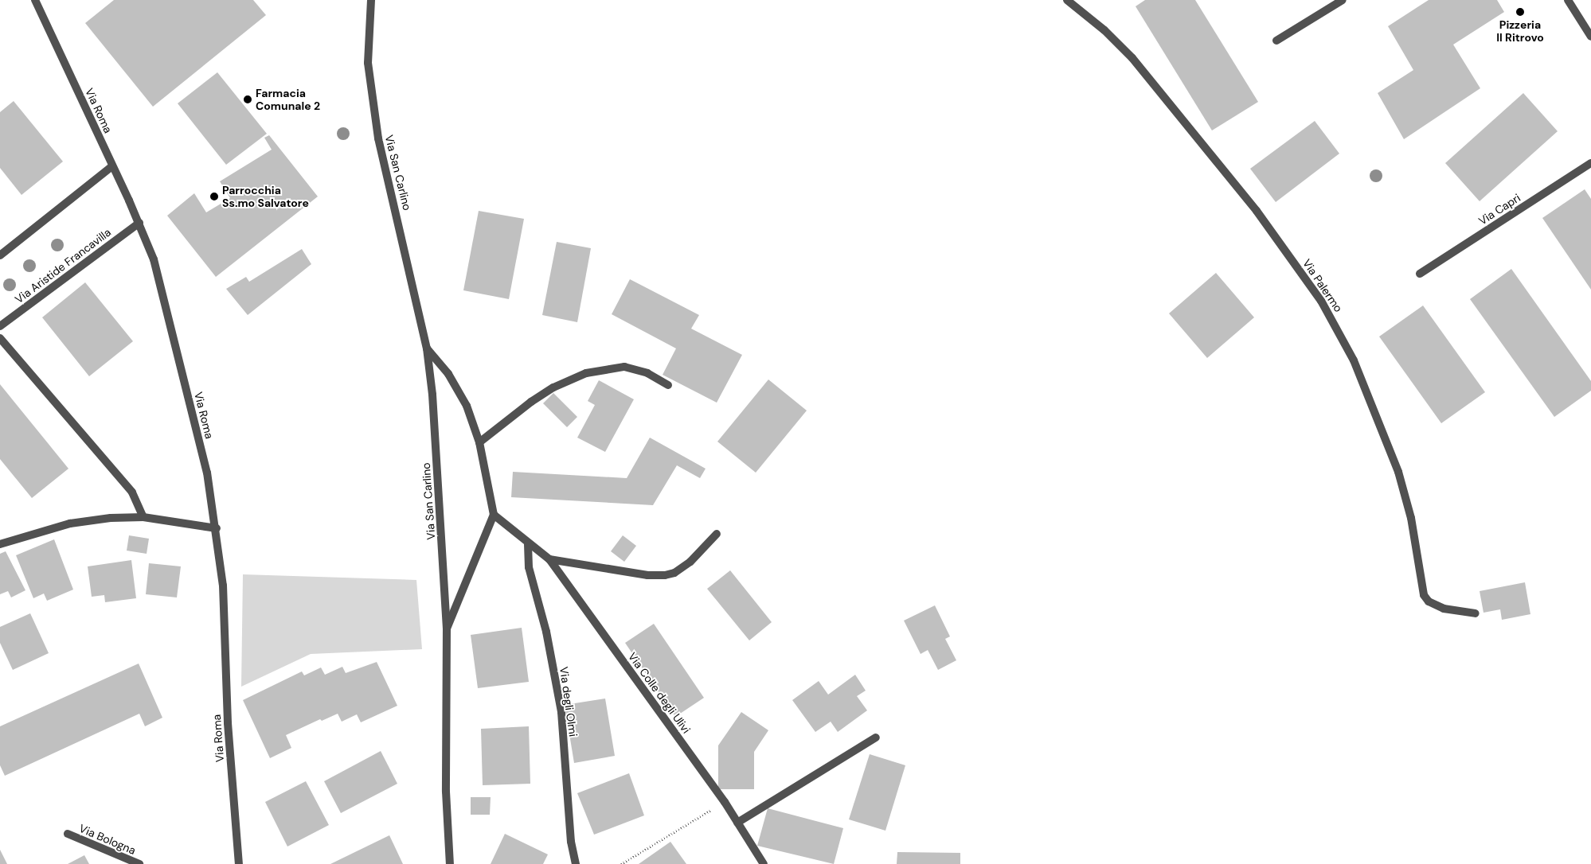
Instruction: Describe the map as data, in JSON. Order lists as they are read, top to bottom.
{
  "streets": {
    "street": [
      "Via Roma",
      "Via San Carlino",
      "Via Capri",
      "Via Aristide Francavilla",
      "Via Palermo",
      "Via Colle degli Ulivi",
      "Via degli Olmi",
      "Via Bologna"
    ]
  },
  "crossings": [
    ["Via Roma", "Via Aristide Francavilla"],
    ["Via Colle degli Ulivi", "Via degli Olmi"]
  ],
  "places": ["Pizzeria Il Ritrovo", "Farmacia Comunale 2", "Parrocchia Ss.mo Salvatore"]
}
